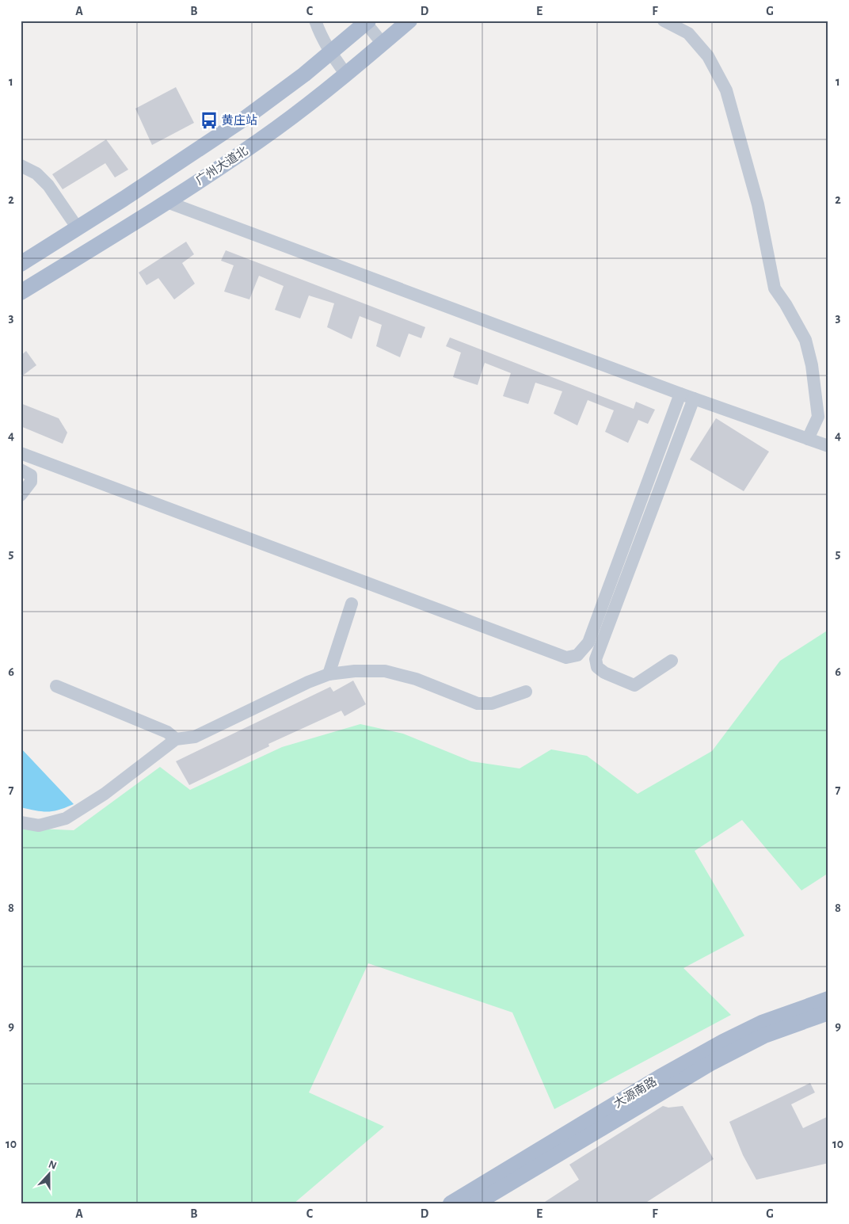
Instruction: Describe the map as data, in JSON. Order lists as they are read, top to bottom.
{
  "streets": {
    "main road": ["广州大道北", "大源南路"]
  },
  "places": {
    "bus stop": ["黄庄站"]
  },
  "north": "top",
  "grid": {
    "columns": [
      "A",
      "B",
      "C",
      "D",
      "E",
      "F",
      "G"
    ],
    "rows": [
      "1",
      "2",
      "3",
      "4",
      "5",
      "6",
      "7",
      "8",
      "9",
      "10"
    ]
  }
}
